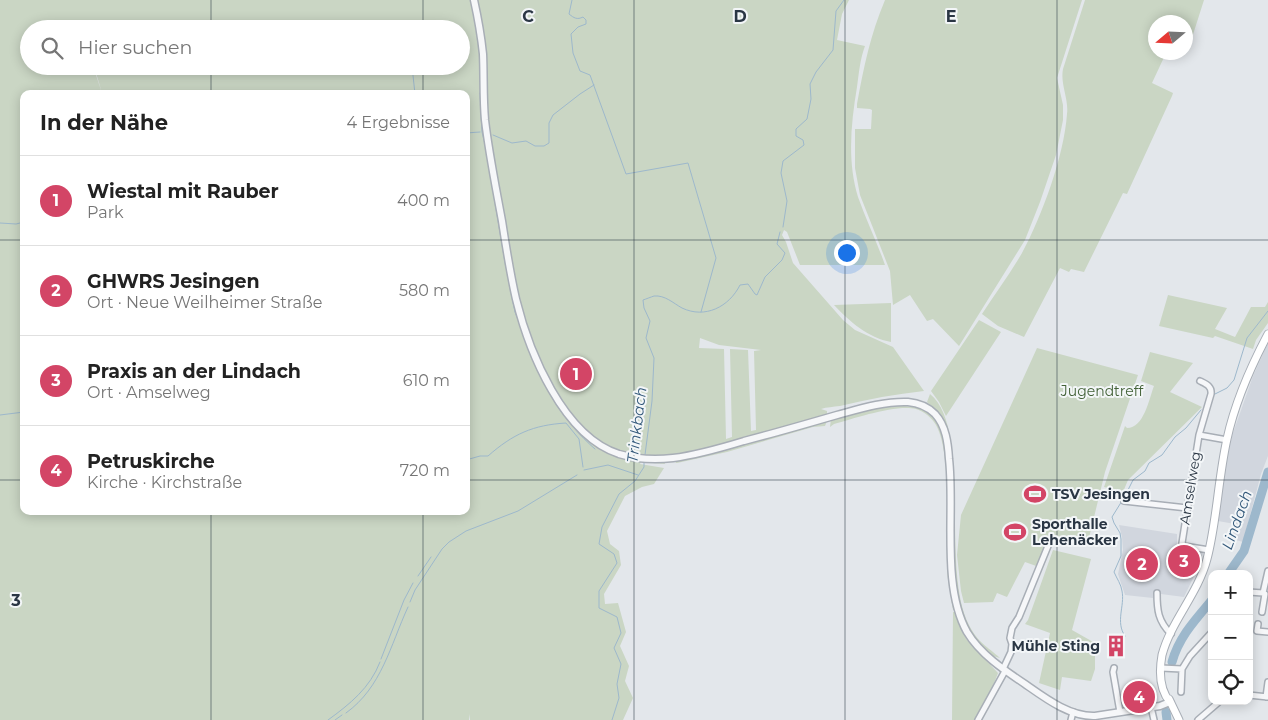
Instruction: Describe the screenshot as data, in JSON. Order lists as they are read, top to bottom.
{
  "streets": {
    "street": ["Amselweg"]
  },
  "water": ["Trinkbach", "Lindach"],
  "parks": ["Jugendtreff"],
  "places": {
    "sports": ["TSV Jesingen", "Sporthalle Lehenäcker"],
    "building": ["Mühle Sting"]
  },
  "north": "left",
  "page": {
    "search": "Hier suchen",
    "heading": ["In der Nähe", "4 Ergebnisse"],
    "list": [
      {
        "mark": "1",
        "name": "Wiestal mit Rauber",
        "note": "Park",
        "value": "400 m"
      },
      {
        "mark": "2",
        "name": "GHWRS Jesingen",
        "note": "Ort · Neue Weilheimer Straße",
        "value": "580 m"
      },
      {
        "mark": "3",
        "name": "Praxis an der Lindach",
        "note": "Ort · Amselweg",
        "value": "610 m"
      },
      {
        "mark": "4",
        "name": "Petruskirche",
        "note": "Kirche · Kirchstraße",
        "value": "720 m"
      }
    ],
    "pins": [
      "1",
      "3",
      "2",
      "4"
    ],
    "map_buttons": ["+", "−"]
  },
  "grid": {
    "columns": ["C", "D", "E"],
    "rows": ["3"]
  }
}
